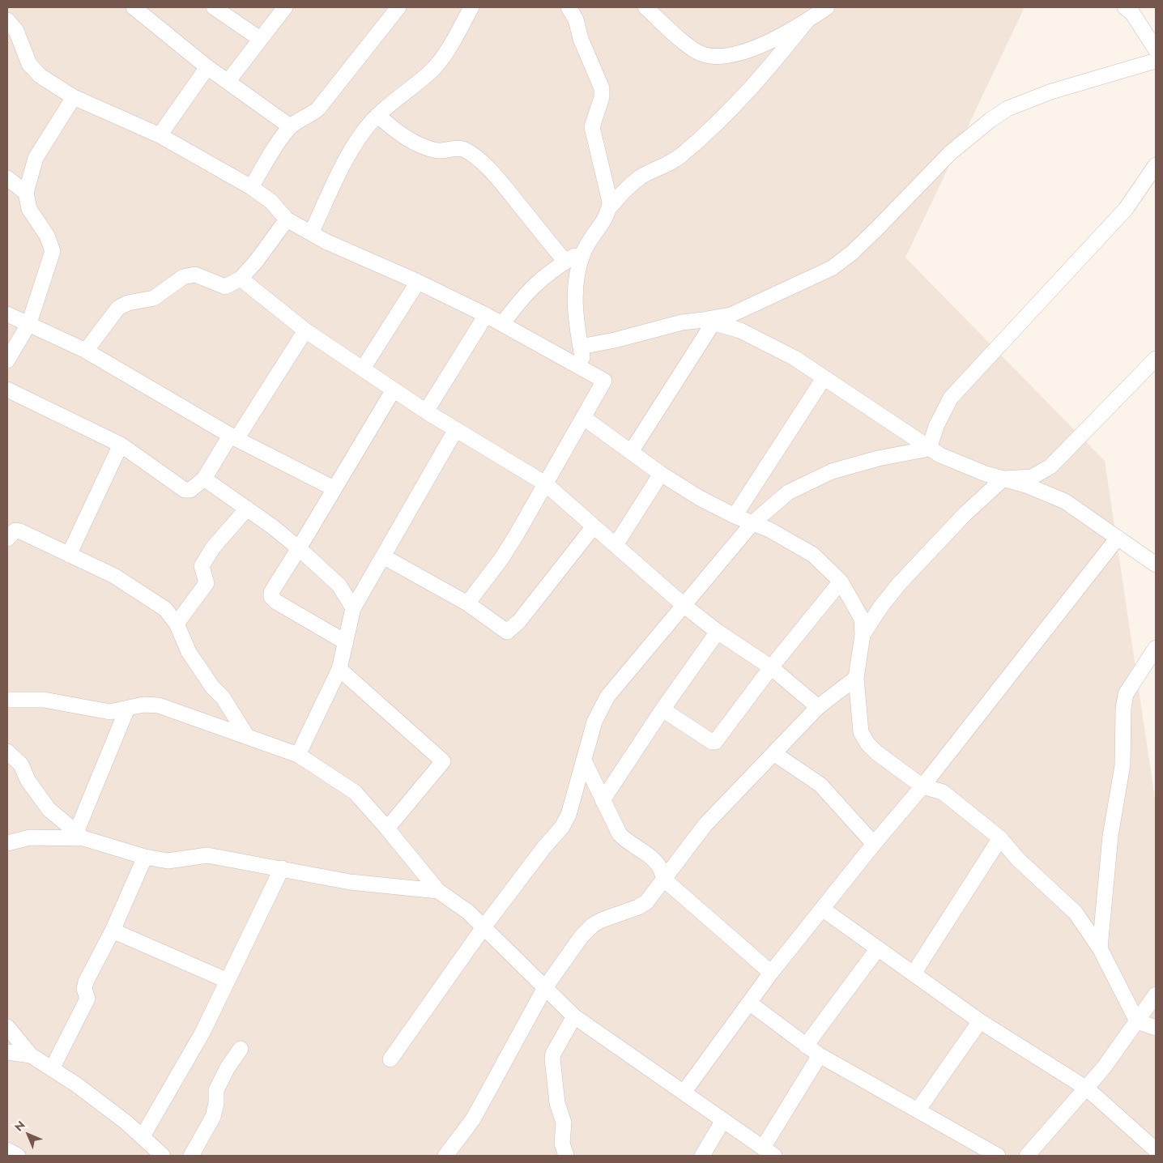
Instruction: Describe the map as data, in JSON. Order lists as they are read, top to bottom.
{
  "north": "top left"
}
